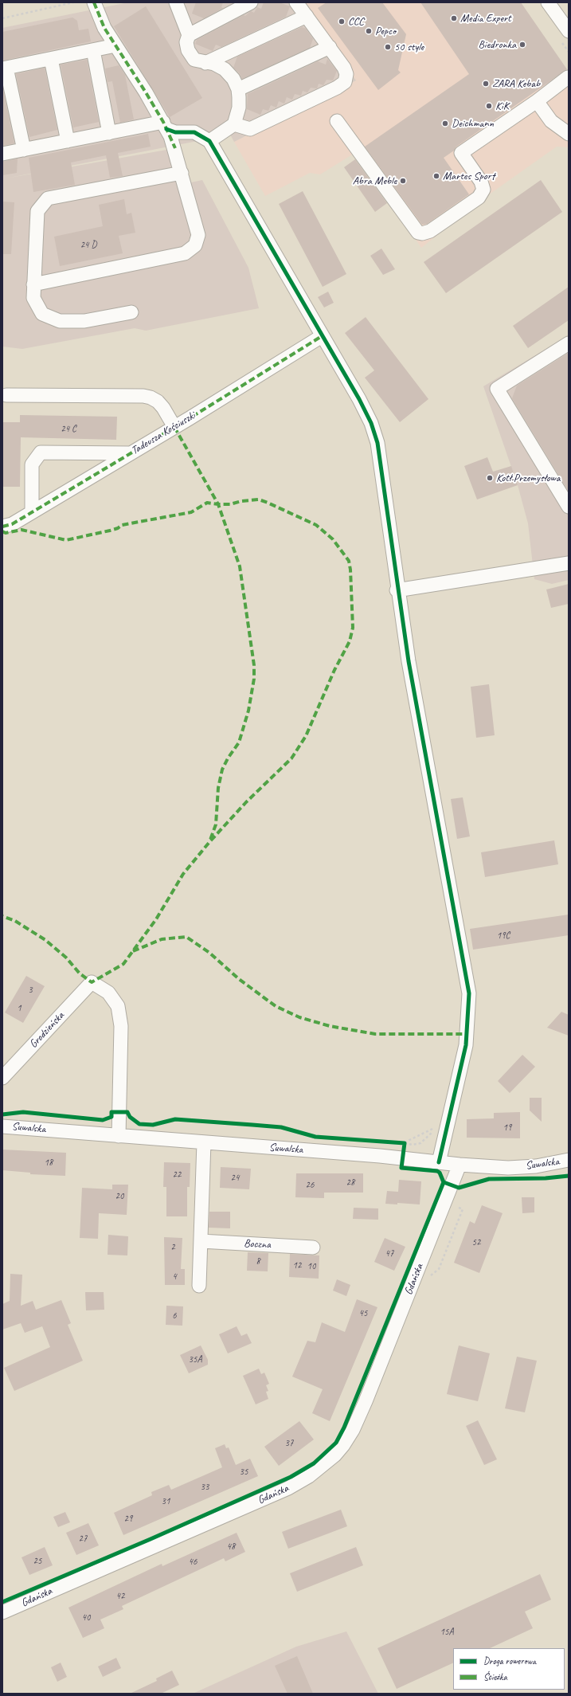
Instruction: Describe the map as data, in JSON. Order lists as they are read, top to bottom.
{
  "streets": {
    "street": [
      "Tadeusza Kościuszki",
      "Grodzieńska",
      "Suwalska",
      "Boczna",
      "Gdańska"
    ]
  },
  "crossings": [
    ["Grodzieńska", "Suwalska"],
    ["Suwalska", "Gdańska"]
  ],
  "places": [
    "Media Expert",
    "CCC",
    "Pepco",
    "Biedronka",
    "50 style",
    "ZARA Kebab",
    "KiK",
    "Deichmann",
    "Martes Sport",
    "Abra Meble",
    "Kotł.Przemysłowa"
  ],
  "house_numbers": [
    "24 D",
    "24 C",
    "19C",
    "3",
    "1",
    "19",
    "18",
    "22",
    "24",
    "28",
    "26",
    "20",
    "52",
    "2",
    "47",
    "8",
    "12",
    "10",
    "4",
    "45",
    "6",
    "35A",
    "37",
    "35",
    "33",
    "31",
    "29",
    "27",
    "48",
    "25",
    "46",
    "42",
    "40",
    "15A"
  ],
  "legend": ["Droga rowerowa", "Ścieżka"]
}
